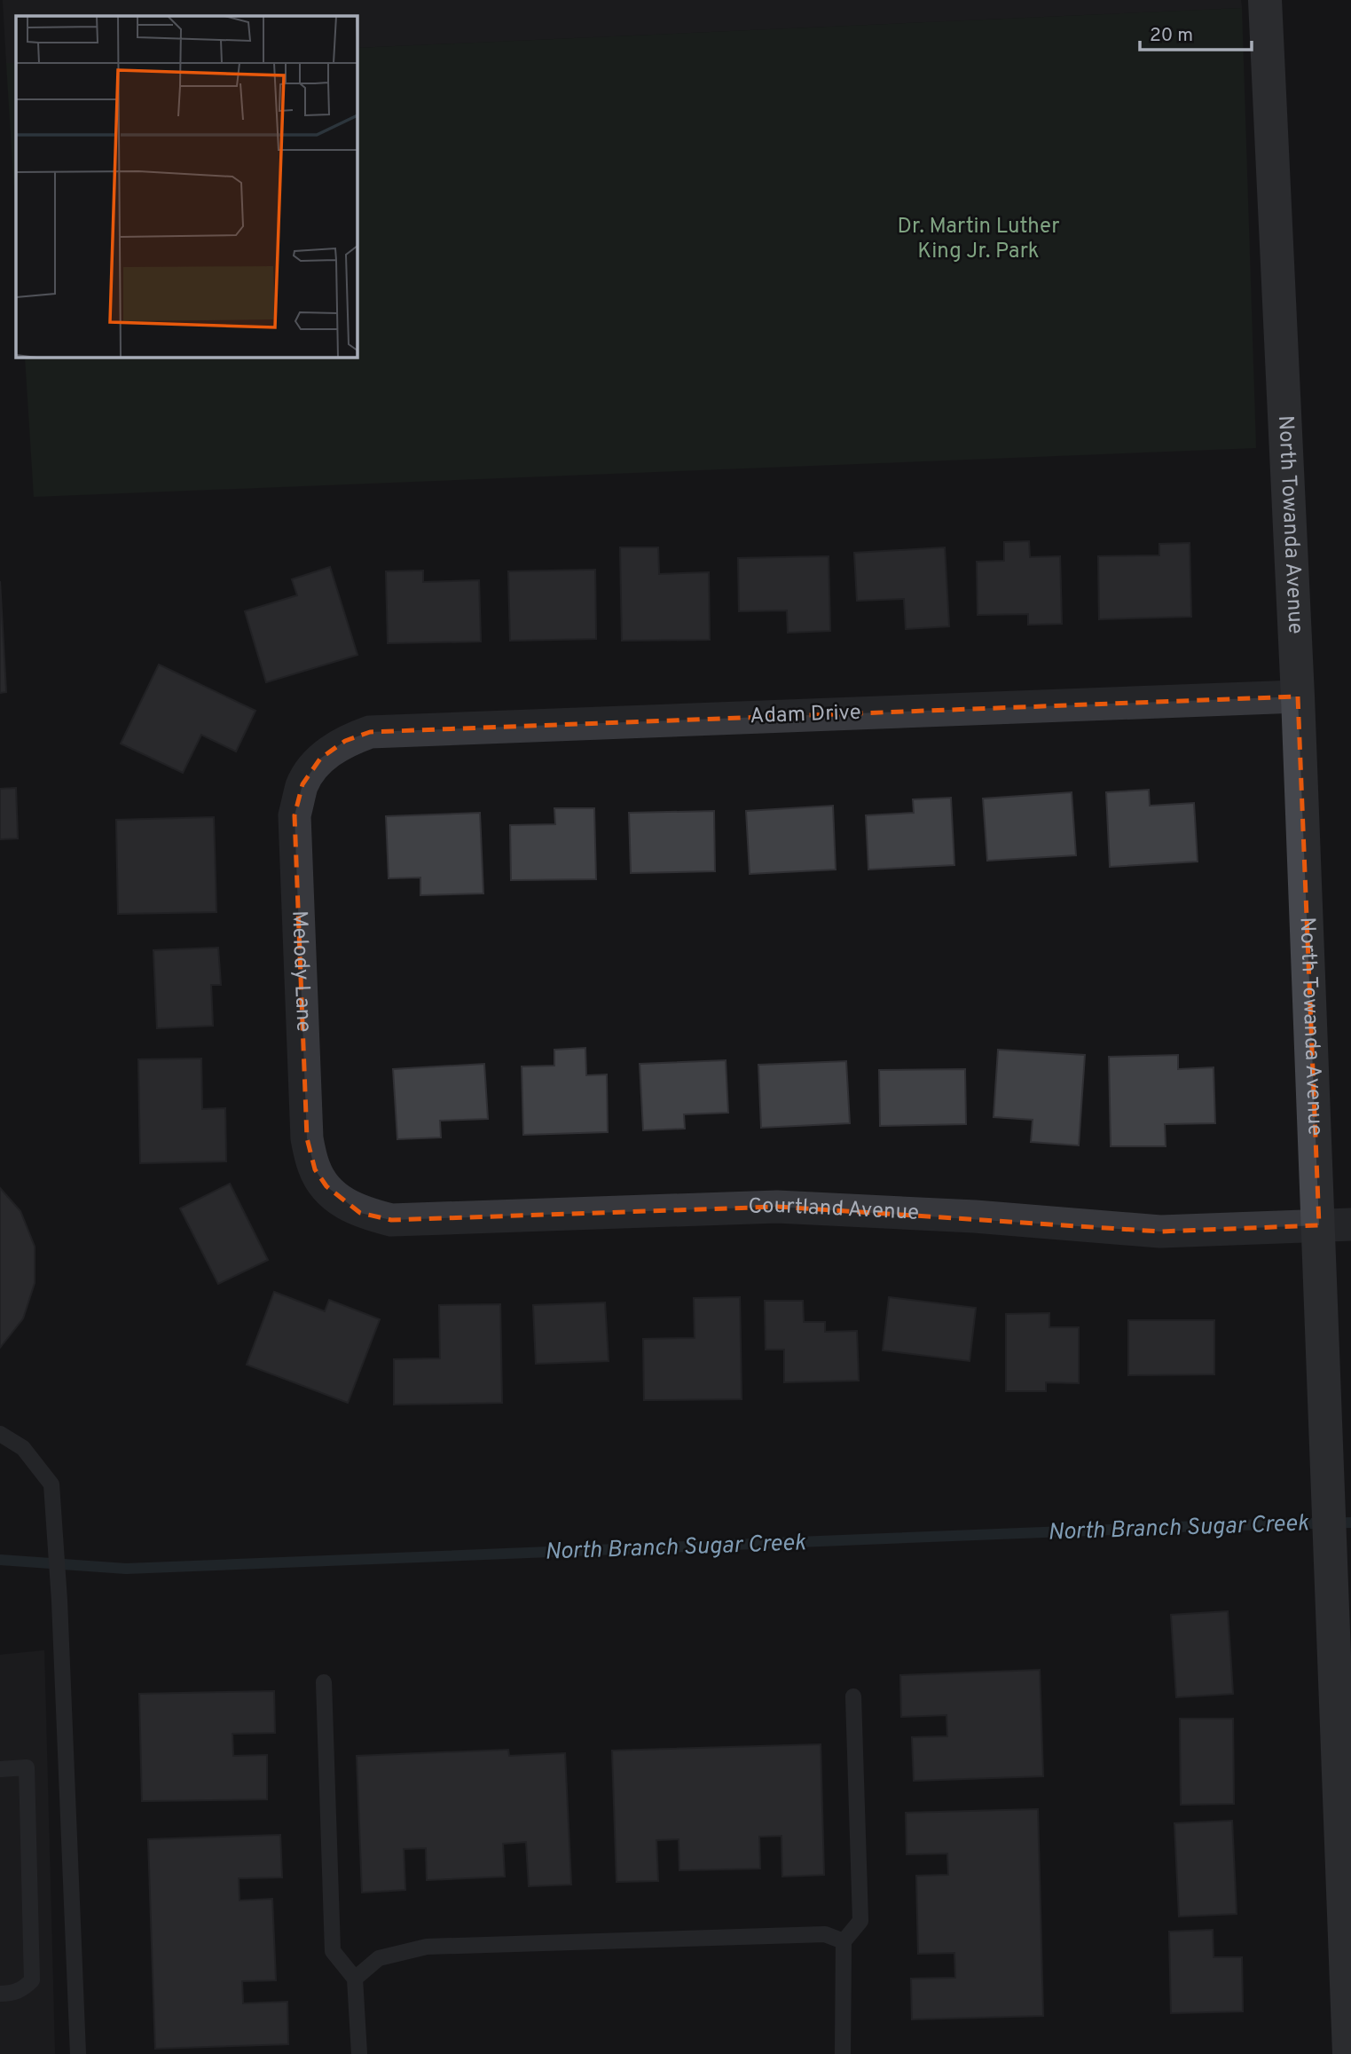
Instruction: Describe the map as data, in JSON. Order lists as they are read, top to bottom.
{
  "streets": {
    "main road": ["North Towanda Avenue"],
    "street": ["Adam Drive", "Melody Lane", "Courtland Avenue"]
  },
  "crossings": [
    ["North Towanda Avenue", "Adam Drive"],
    ["North Towanda Avenue", "Courtland Avenue"],
    ["Adam Drive", "Melody Lane"],
    ["Melody Lane", "Courtland Avenue"]
  ],
  "water": ["North Branch Sugar Creek"],
  "parks": ["Dr. Martin Luther King Jr. Park"],
  "scale_bar": "20 m"
}
